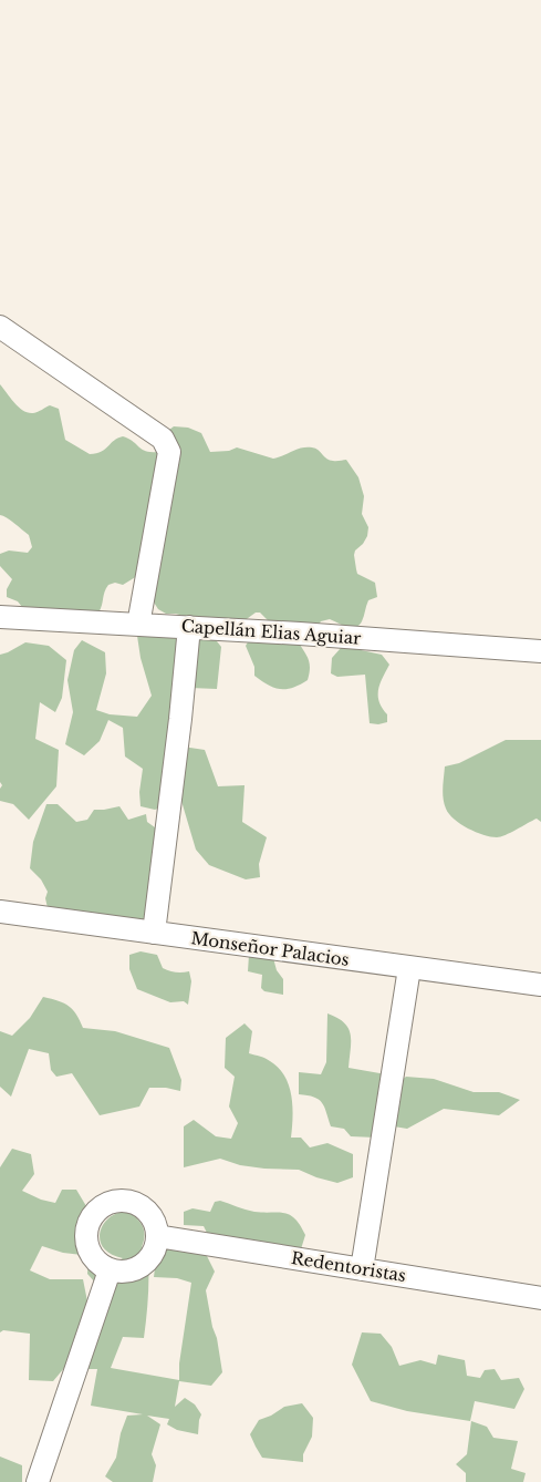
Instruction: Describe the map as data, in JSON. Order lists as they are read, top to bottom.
{
  "streets": {
    "street": ["Capellán Elias Aguiar", "Monseñor Palacios", "Redentoristas"]
  }
}
